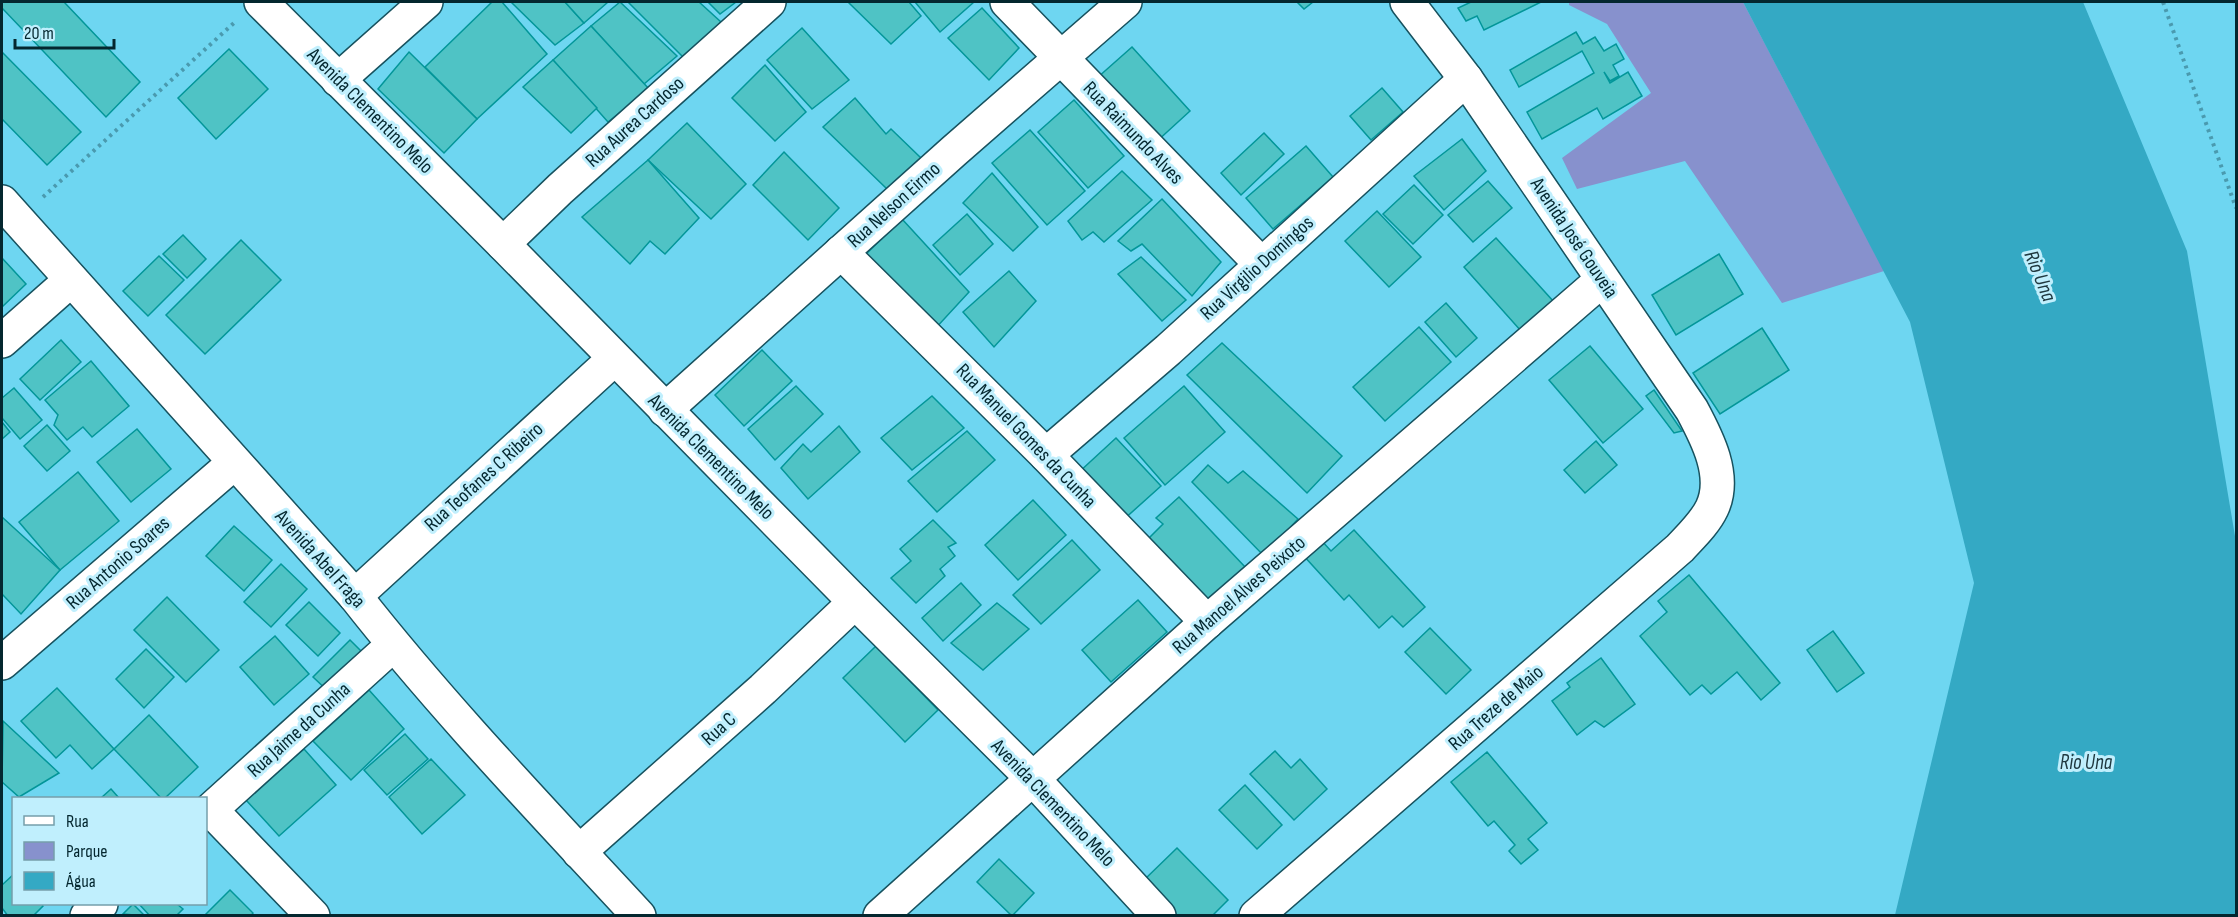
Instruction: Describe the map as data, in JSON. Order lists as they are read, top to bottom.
{
  "streets": {
    "street": [
      "Avenida Clementino Melo",
      "Rua Aurea Cardoso",
      "Rua Raimundo Alves",
      "Rua Nelson Eirmo",
      "Avenida José Gouveia",
      "Rua Virgilio Domingos",
      "Rua Manuel Gomes da Cunha",
      "Rua Teofanes C Ribeiro",
      "Avenida Abel Fraga",
      "Rua Antonio Soares",
      "Rua Manoel Alves Peixoto",
      "Rua Treze de Maio",
      "Rua C",
      "Rua Jaime da Cunha"
    ]
  },
  "crossings": [
    ["Avenida Clementino Melo", "Rua Aurea Cardoso"],
    ["Avenida Clementino Melo", "Rua Nelson Eirmo"],
    ["Avenida Clementino Melo", "Rua Teofanes C Ribeiro"],
    ["Avenida Clementino Melo", "Rua Manoel Alves Peixoto"],
    ["Avenida Clementino Melo", "Rua C"],
    ["Rua Raimundo Alves", "Rua Nelson Eirmo"],
    ["Rua Raimundo Alves", "Rua Virgilio Domingos"],
    ["Rua Nelson Eirmo", "Rua Manuel Gomes da Cunha"],
    ["Avenida José Gouveia", "Rua Virgilio Domingos"],
    ["Avenida José Gouveia", "Rua Manoel Alves Peixoto"],
    ["Avenida José Gouveia", "Rua Treze de Maio"],
    ["Rua Virgilio Domingos", "Rua Manuel Gomes da Cunha"],
    ["Rua Manuel Gomes da Cunha", "Rua Manoel Alves Peixoto"],
    ["Rua Teofanes C Ribeiro", "Avenida Abel Fraga"],
    ["Avenida Abel Fraga", "Rua Antonio Soares"],
    ["Avenida Abel Fraga", "Rua C"],
    ["Avenida Abel Fraga", "Rua Jaime da Cunha"]
  ],
  "water": ["Rio Una"],
  "legend": ["Rua", "Parque", "Água"],
  "scale_bar": "20 m"
}
